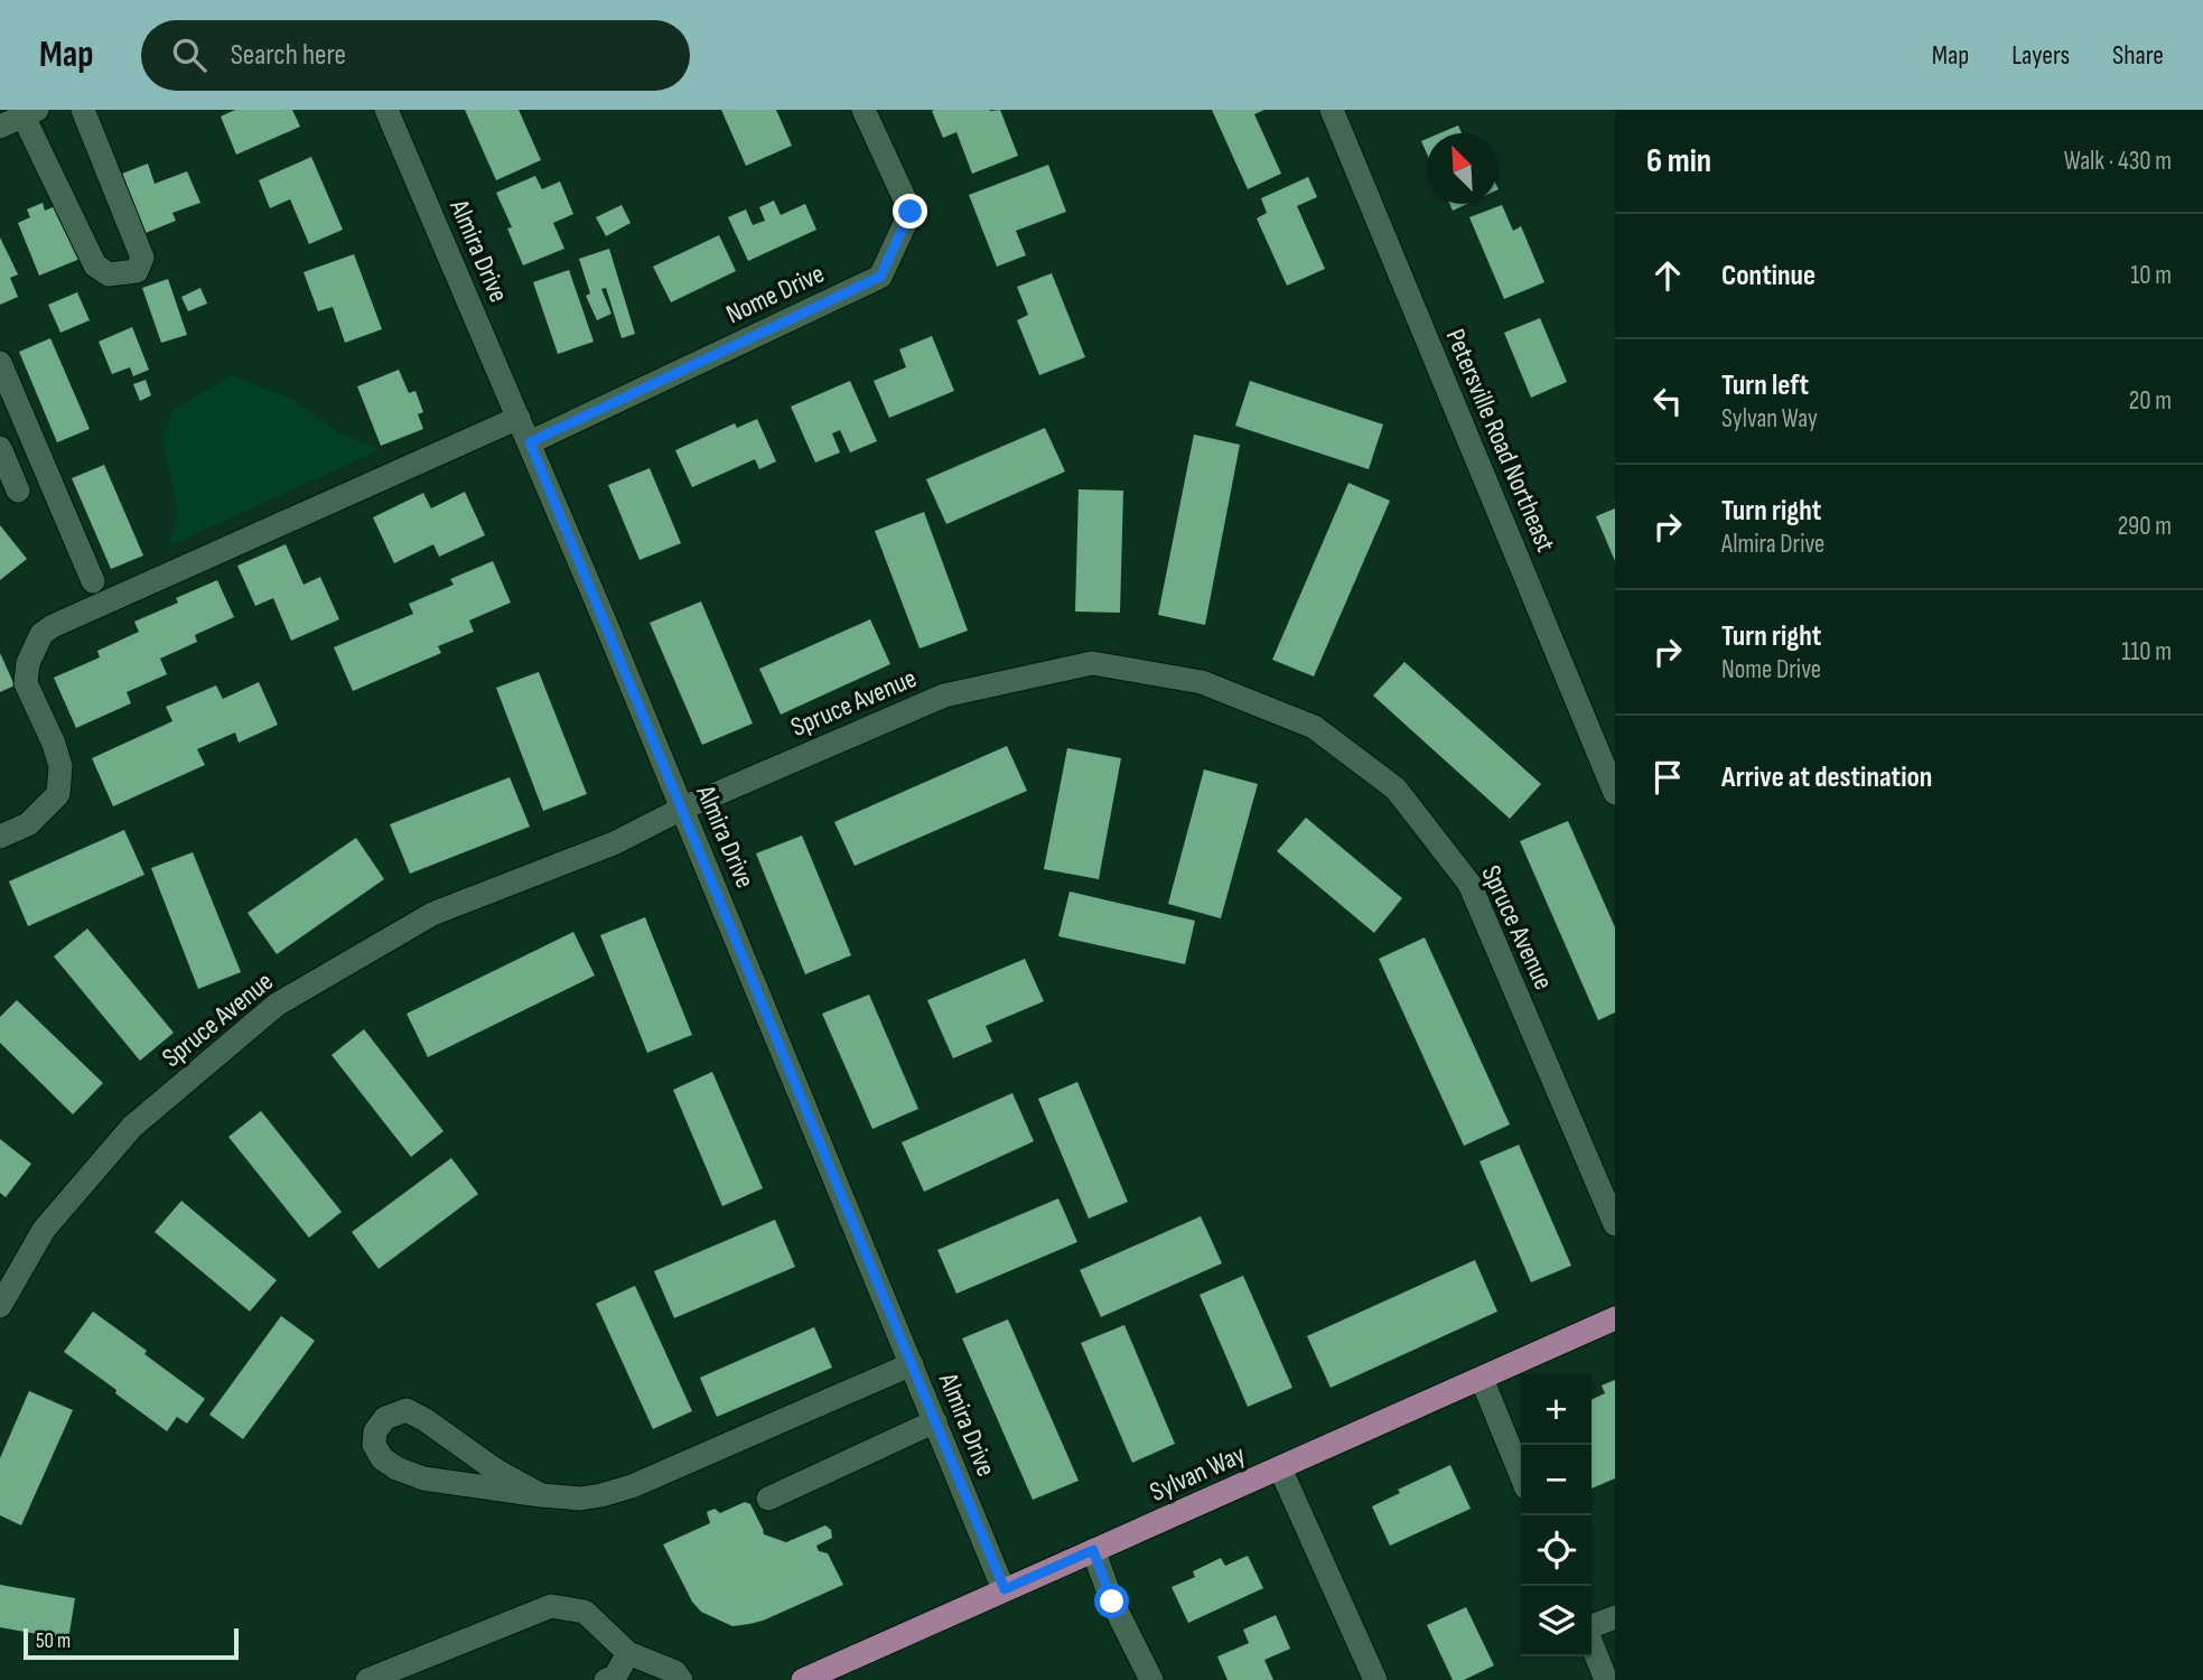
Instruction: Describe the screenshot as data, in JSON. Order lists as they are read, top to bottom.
{
  "streets": {
    "main road": ["Sylvan Way"],
    "street": [
      "Almira Drive",
      "Nome Drive",
      "Petersville Road Northeast",
      "Spruce Avenue"
    ]
  },
  "crossings": [
    ["Almira Drive", "Nome Drive"],
    ["Almira Drive", "Spruce Avenue"],
    ["Almira Drive", "Sylvan Way"]
  ],
  "scale_bar": "50 m",
  "north": "top left",
  "page": {
    "header": "Map",
    "search": "Search here",
    "nav": ["Map", "Layers", "Share"],
    "heading": ["6 min", "Walk · 430 m"],
    "list": [
      ["Continue", "10 m"],
      ["Turn left", "Sylvan Way", "20 m"],
      ["Turn right", "Almira Drive", "290 m"],
      ["Turn right", "Nome Drive", "110 m"],
      "Arrive at destination"
    ],
    "map_buttons": ["+", "−"],
    "scale": "50 m"
  }
}
